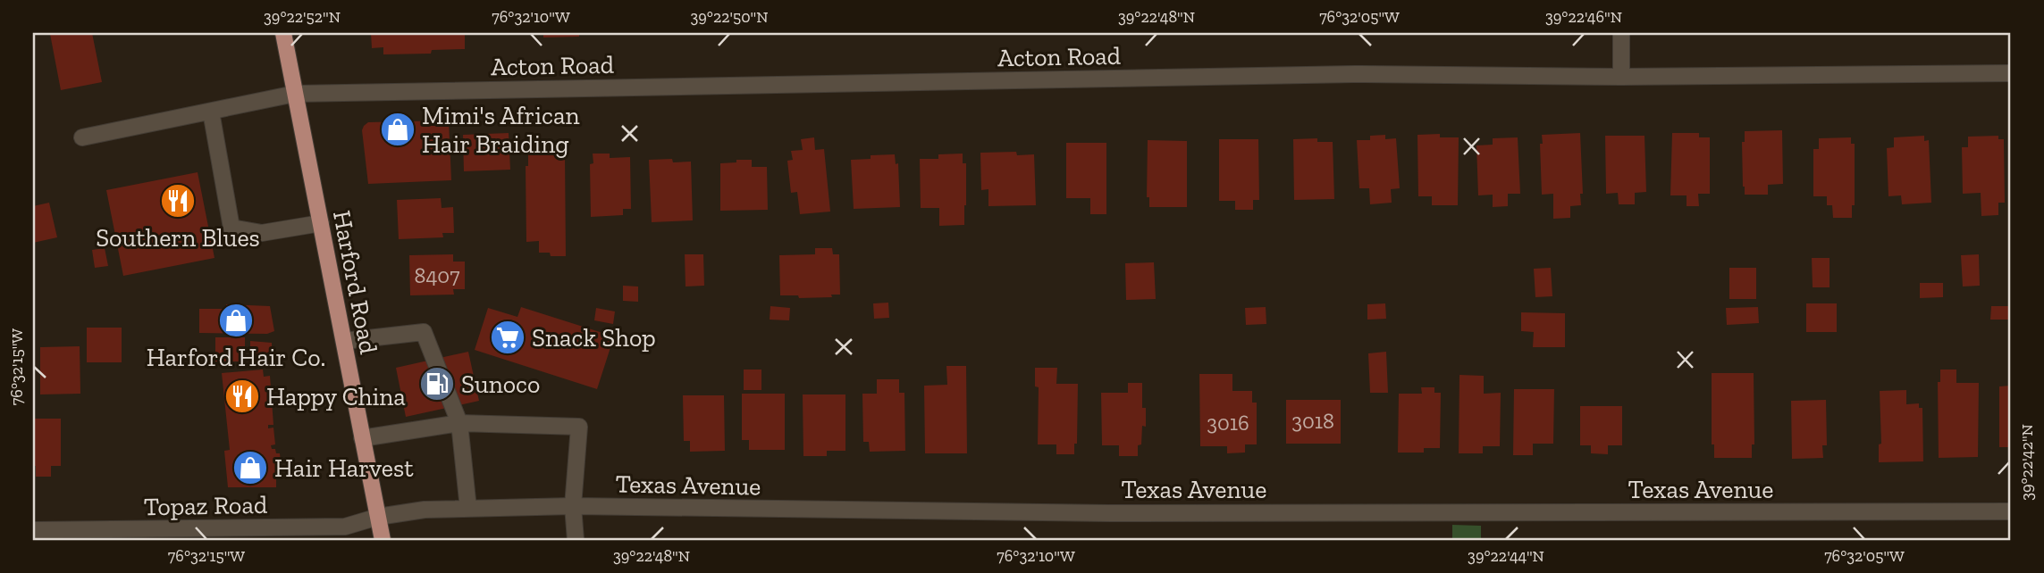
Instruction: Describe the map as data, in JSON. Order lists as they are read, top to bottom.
{
  "streets": {
    "main road": ["Harford Road"],
    "street": ["Acton Road", "Texas Avenue", "Topaz Road"]
  },
  "crossings": [
    ["Acton Road", "Harford Road"],
    ["Harford Road", "Texas Avenue"],
    ["Harford Road", "Topaz Road"],
    ["Texas Avenue", "Topaz Road"]
  ],
  "places": {
    "shop": ["Mimi's African Hair Braiding", "Harford Hair Co.", "Hair Harvest"],
    "restaurant": ["Southern Blues", "Happy China"],
    "supermarket": ["Snack Shop"],
    "fuel station": ["Sunoco"]
  },
  "house_numbers": ["8407", "3018", "3016"],
  "coordinates": [
    "39°22'52\"N",
    "76°32'10\"W",
    "39°22'50\"N",
    "39°22'48\"N",
    "76°32'05\"W",
    "39°22'46\"N",
    "76°32'15\"W",
    "39°22'42\"N",
    "39°22'44\"N"
  ]
}
